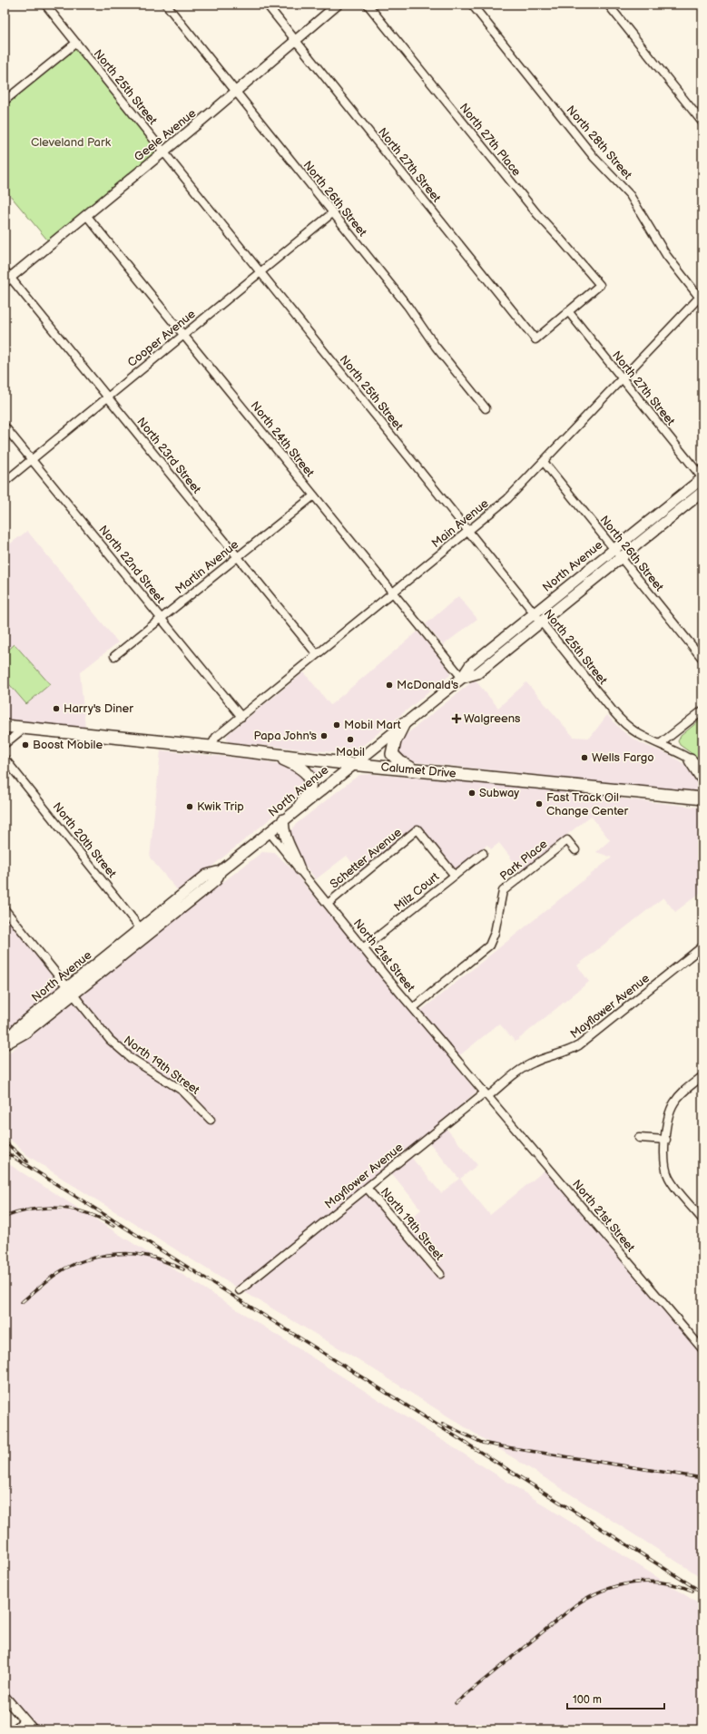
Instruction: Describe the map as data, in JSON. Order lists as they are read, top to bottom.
{
  "streets": {
    "main road": ["North Avenue", "Calumet Drive"],
    "street": [
      "North 25th Street",
      "Geele Avenue",
      "North 27th Place",
      "North 28th Street",
      "North 27th Street",
      "North 26th Street",
      "Cooper Avenue",
      "North 24th Street",
      "North 23rd Street",
      "Main Avenue",
      "North 22nd Street",
      "Martin Avenue",
      "North 20th Street",
      "Schetter Avenue",
      "Park Place",
      "Milz Court",
      "North 21st Street",
      "Mayflower Avenue",
      "North 19th Street"
    ]
  },
  "crossings": [
    ["North 25th Street", "Geele Avenue"],
    ["North 25th Street", "Cooper Avenue"],
    ["North 25th Street", "Main Avenue"],
    ["North 25th Street", "North Avenue"],
    ["Geele Avenue", "North 27th Street"],
    ["Geele Avenue", "North 26th Street"],
    ["Geele Avenue", "North 24th Street"],
    ["Geele Avenue", "North 23rd Street"],
    ["North 27th Place", "North 27th Street"],
    ["North 28th Street", "Main Avenue"],
    ["North 27th Street", "Main Avenue"],
    ["North 27th Street", "North Avenue"],
    ["North 26th Street", "Cooper Avenue"],
    ["North 26th Street", "Main Avenue"],
    ["North 26th Street", "North Avenue"],
    ["Cooper Avenue", "North 24th Street"],
    ["Cooper Avenue", "North 23rd Street"],
    ["Cooper Avenue", "North 22nd Street"],
    ["North 24th Street", "Main Avenue"],
    ["North 24th Street", "North Avenue"],
    ["North 24th Street", "Martin Avenue"],
    ["North 23rd Street", "Main Avenue"],
    ["North 23rd Street", "Martin Avenue"],
    ["Main Avenue", "North 22nd Street"],
    ["Main Avenue", "Calumet Drive"],
    ["North 22nd Street", "Martin Avenue"],
    ["North Avenue", "Calumet Drive"],
    ["North Avenue", "North 20th Street"],
    ["North Avenue", "North 21st Street"],
    ["North Avenue", "North 19th Street"],
    ["Schetter Avenue", "Milz Court"],
    ["Schetter Avenue", "North 21st Street"],
    ["Park Place", "North 21st Street"],
    ["Milz Court", "North 21st Street"],
    ["North 21st Street", "Mayflower Avenue"],
    ["Mayflower Avenue", "North 19th Street"]
  ],
  "parks": ["Cleveland Park"],
  "places": {
    "other": [
      "McDonald's",
      "Harry's Diner",
      "Mobil Mart",
      "Papa John's",
      "Mobil",
      "Boost Mobile",
      "Wells Fargo",
      "Subway",
      "Fast Track Oil Change Center",
      "Kwik Trip"
    ],
    "health": ["Walgreens"]
  },
  "scale_bar": "100 m"
}
